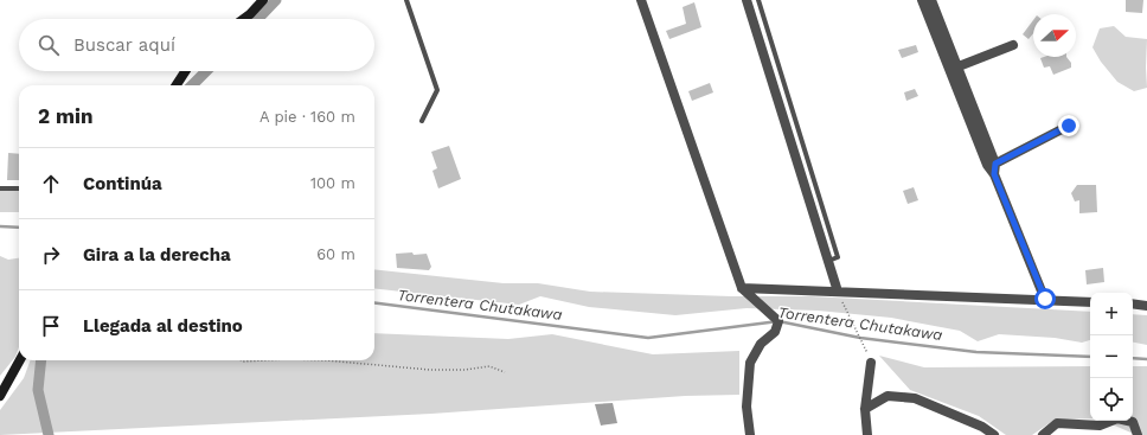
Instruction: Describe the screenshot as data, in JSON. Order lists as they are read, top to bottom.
{
  "water": ["Torrentera Chutakawa"],
  "north": "right",
  "page": {
    "search": "Buscar aquí",
    "heading": ["2 min", "A pie · 160 m"],
    "list": [
      ["Continúa", "100 m"],
      ["Gira a la derecha", "60 m"],
      "Llegada al destino"
    ],
    "map_buttons": ["+", "−"]
  }
}
